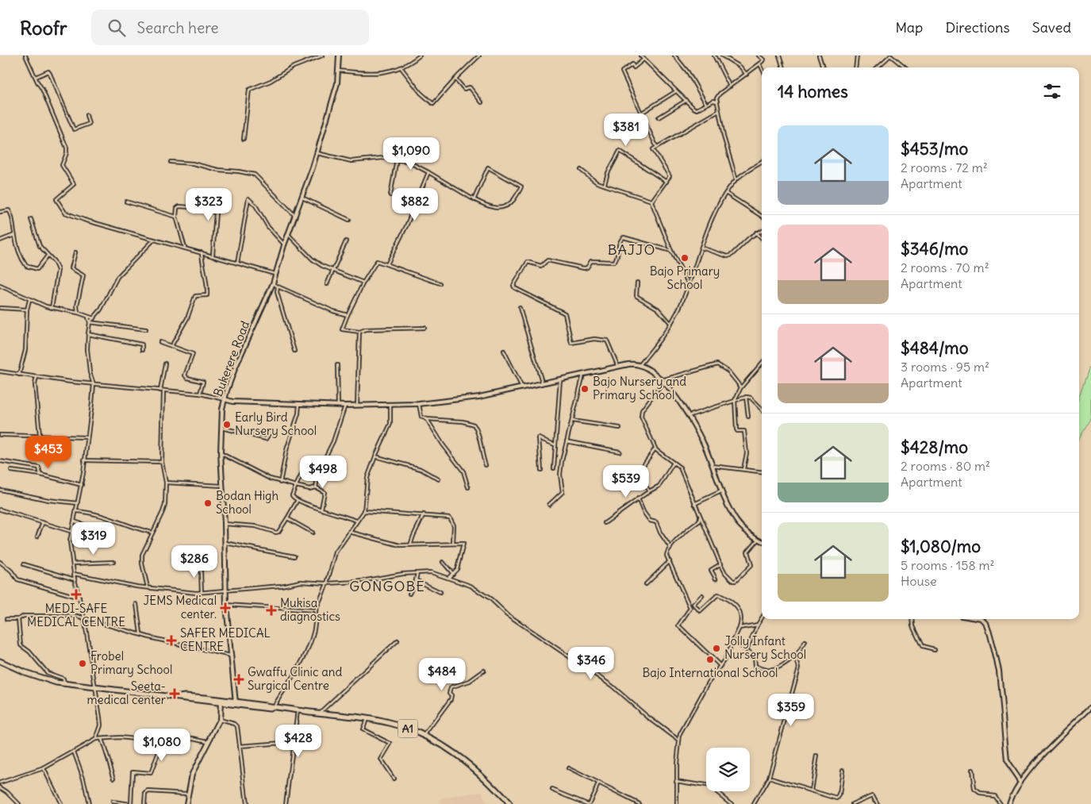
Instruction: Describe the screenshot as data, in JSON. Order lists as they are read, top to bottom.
{
  "streets": {
    "highway": ["A1"],
    "street": ["Bukerere Road"]
  },
  "crossings": [
    ["Bukerere Road", "A1"]
  ],
  "districts": ["BAJJO", "GONGOBE"],
  "places": {
    "other": [
      "Bajo Primary School",
      "Bajo Nursery and Primary School",
      "Early Bird Nursery School",
      "Bodan High School",
      "Jolly Infant Nursery School",
      "Bajo International School",
      "Frobel Primary School"
    ],
    "health": [
      "MEDI-SAFE MEDICAL CENTRE",
      "JEMS Medical center.",
      "Mukisa diagnostics",
      "SAFER MEDICAL CENTRE",
      "Gwaffu Clinic and Surgical Centre",
      "Seeta- medical center"
    ]
  },
  "page": {
    "header": "Roofr",
    "search": "Search here",
    "nav": ["Map", "Directions", "Saved"],
    "heading": "14 homes",
    "price": [
      "$381",
      "$1,090",
      "$323",
      "$882",
      "$453",
      "$498",
      "$539",
      "$319",
      "$286",
      "$346",
      "$484",
      "$359",
      "$428",
      "$1,080"
    ],
    "list": [
      {
        "name": "$453/mo",
        "note": "2 rooms · 72 m² · Apartment"
      },
      {
        "name": "$346/mo",
        "note": "2 rooms · 70 m² · Apartment"
      },
      {
        "name": "$484/mo",
        "note": "3 rooms · 95 m² · Apartment"
      },
      {
        "name": "$428/mo",
        "note": "2 rooms · 80 m² · Apartment"
      },
      {
        "name": "$1,080/mo",
        "note": "5 rooms · 158 m² · House"
      }
    ]
  }
}
